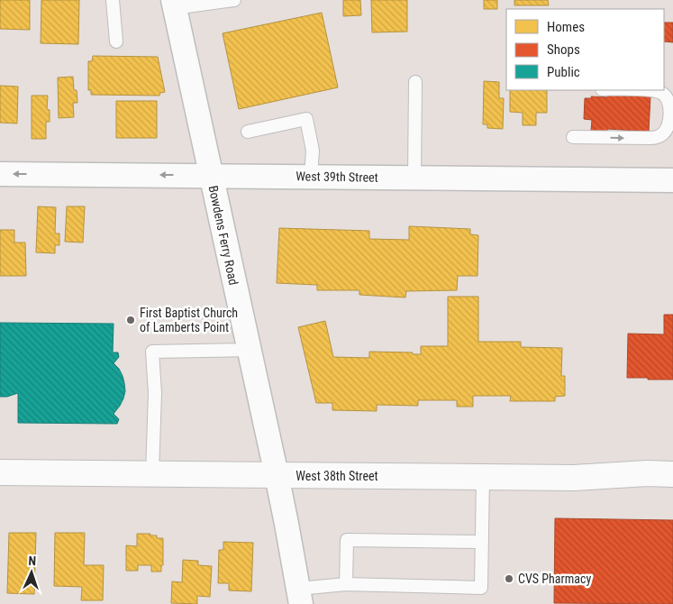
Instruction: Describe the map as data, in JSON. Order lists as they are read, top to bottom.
{
  "streets": {
    "street": ["West 39th Street", "Bowdens Ferry Road", "West 38th Street"]
  },
  "crossings": [
    ["West 39th Street", "Bowdens Ferry Road"],
    ["Bowdens Ferry Road", "West 38th Street"]
  ],
  "places": ["First Baptist Church of Lamberts Point", "CVS Pharmacy"],
  "legend": ["Homes", "Shops", "Public"],
  "north": "top"
}
